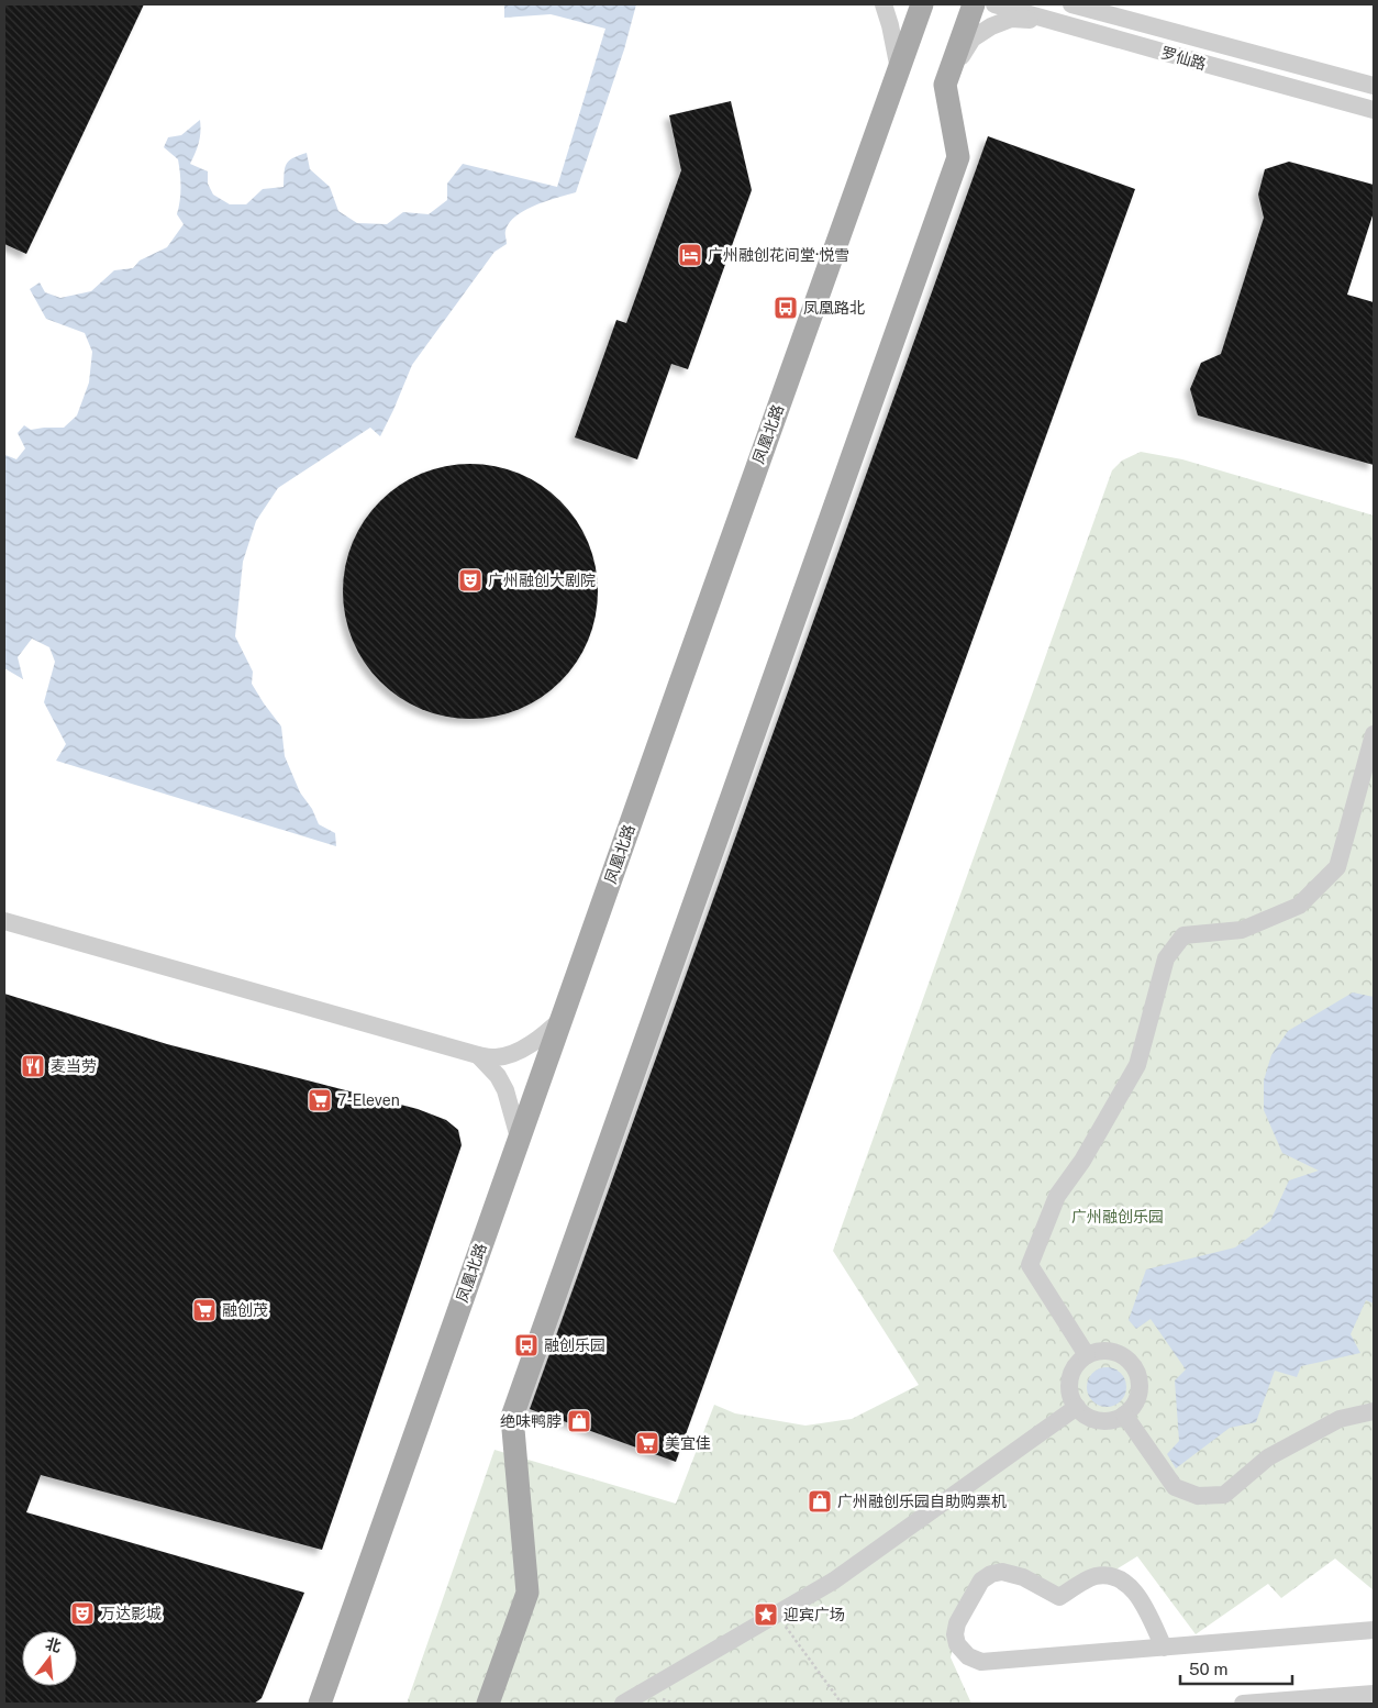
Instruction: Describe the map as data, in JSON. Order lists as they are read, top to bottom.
{
  "streets": {
    "main road": ["凤凰北路"],
    "street": ["罗仙路"]
  },
  "parks": ["广州融创乐园"],
  "places": {
    "hotel": ["广州融创花间堂·悦雪"],
    "bus stop": ["凤凰路北", "融创乐园"],
    "theatre": ["广州融创大剧院", "万达影城"],
    "restaurant": ["麦当劳"],
    "supermarket": ["7-Eleven", "融创茂", "美宜佳"],
    "shop": ["绝味鸭脖", "广州融创乐园自助购票机"],
    "place": ["迎宾广场"]
  },
  "scale_bar": "50 m",
  "north": "top"
}
